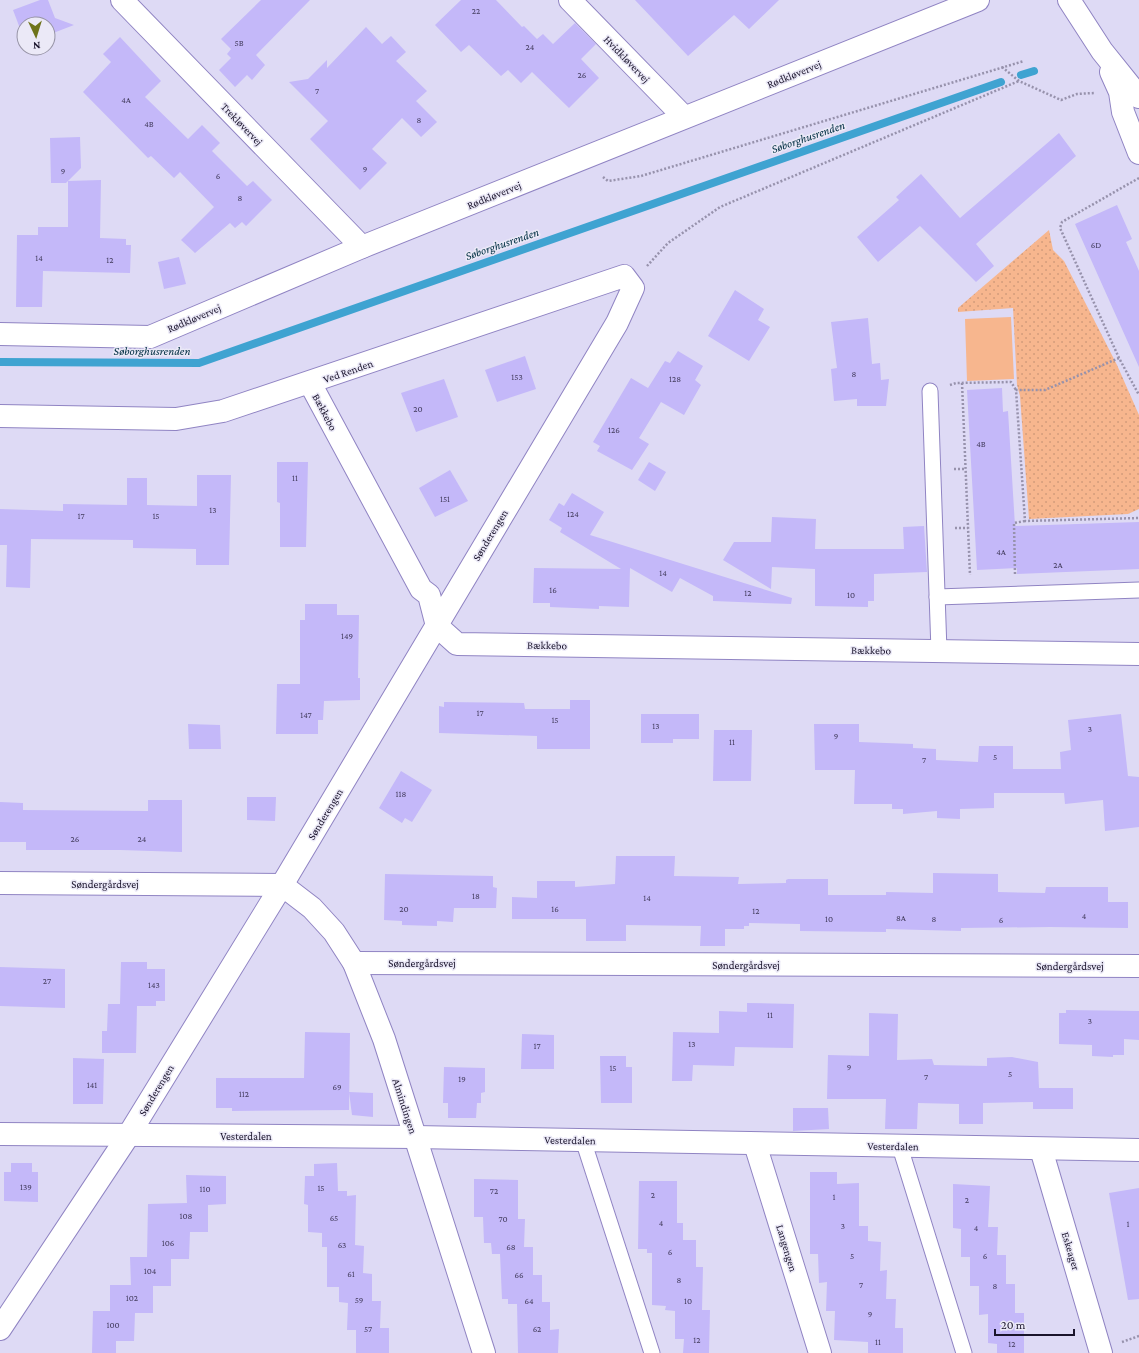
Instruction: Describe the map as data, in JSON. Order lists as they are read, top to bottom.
{
  "streets": {
    "street": [
      "Hvidkløvervej",
      "Rødkløvervej",
      "Trekløvervej",
      "Ved Renden",
      "Bækkebo",
      "Sønderengen",
      "Søndergårdsvej",
      "Almindingen",
      "Vesterdalen",
      "Langengen",
      "Eskeager"
    ]
  },
  "crossings": [
    ["Hvidkløvervej", "Rødkløvervej"],
    ["Rødkløvervej", "Trekløvervej"],
    ["Ved Renden", "Bækkebo"],
    ["Ved Renden", "Sønderengen"],
    ["Bækkebo", "Sønderengen"],
    ["Sønderengen", "Søndergårdsvej"],
    ["Sønderengen", "Almindingen"],
    ["Sønderengen", "Vesterdalen"],
    ["Søndergårdsvej", "Almindingen"],
    ["Almindingen", "Vesterdalen"],
    ["Vesterdalen", "Langengen"],
    ["Vesterdalen", "Eskeager"]
  ],
  "water": ["Søborghusrenden"],
  "house_numbers": [
    "22",
    "5B",
    "24",
    "26",
    "7",
    "4A",
    "8",
    "4B",
    "9",
    "9",
    "6",
    "8",
    "6D",
    "14",
    "12",
    "8",
    "153",
    "128",
    "20",
    "126",
    "4B",
    "11",
    "151",
    "13",
    "124",
    "17",
    "15",
    "4A",
    "2A",
    "14",
    "16",
    "12",
    "10",
    "149",
    "17",
    "147",
    "15",
    "13",
    "3",
    "9",
    "11",
    "5",
    "7",
    "118",
    "26",
    "24",
    "18",
    "14",
    "20",
    "16",
    "12",
    "4",
    "8A",
    "10",
    "8",
    "6",
    "27",
    "143",
    "11",
    "3",
    "13",
    "17",
    "9",
    "15",
    "5",
    "7",
    "19",
    "141",
    "69",
    "112",
    "139",
    "15",
    "110",
    "72",
    "2",
    "1",
    "2",
    "108",
    "65",
    "70",
    "4",
    "1",
    "3",
    "4",
    "106",
    "63",
    "68",
    "6",
    "5",
    "6",
    "104",
    "61",
    "66",
    "8",
    "7",
    "8",
    "102",
    "59",
    "64",
    "10",
    "9",
    "100",
    "57",
    "62",
    "12",
    "11",
    "12"
  ],
  "scale_bar": "20 m",
  "north": "bottom"
}
